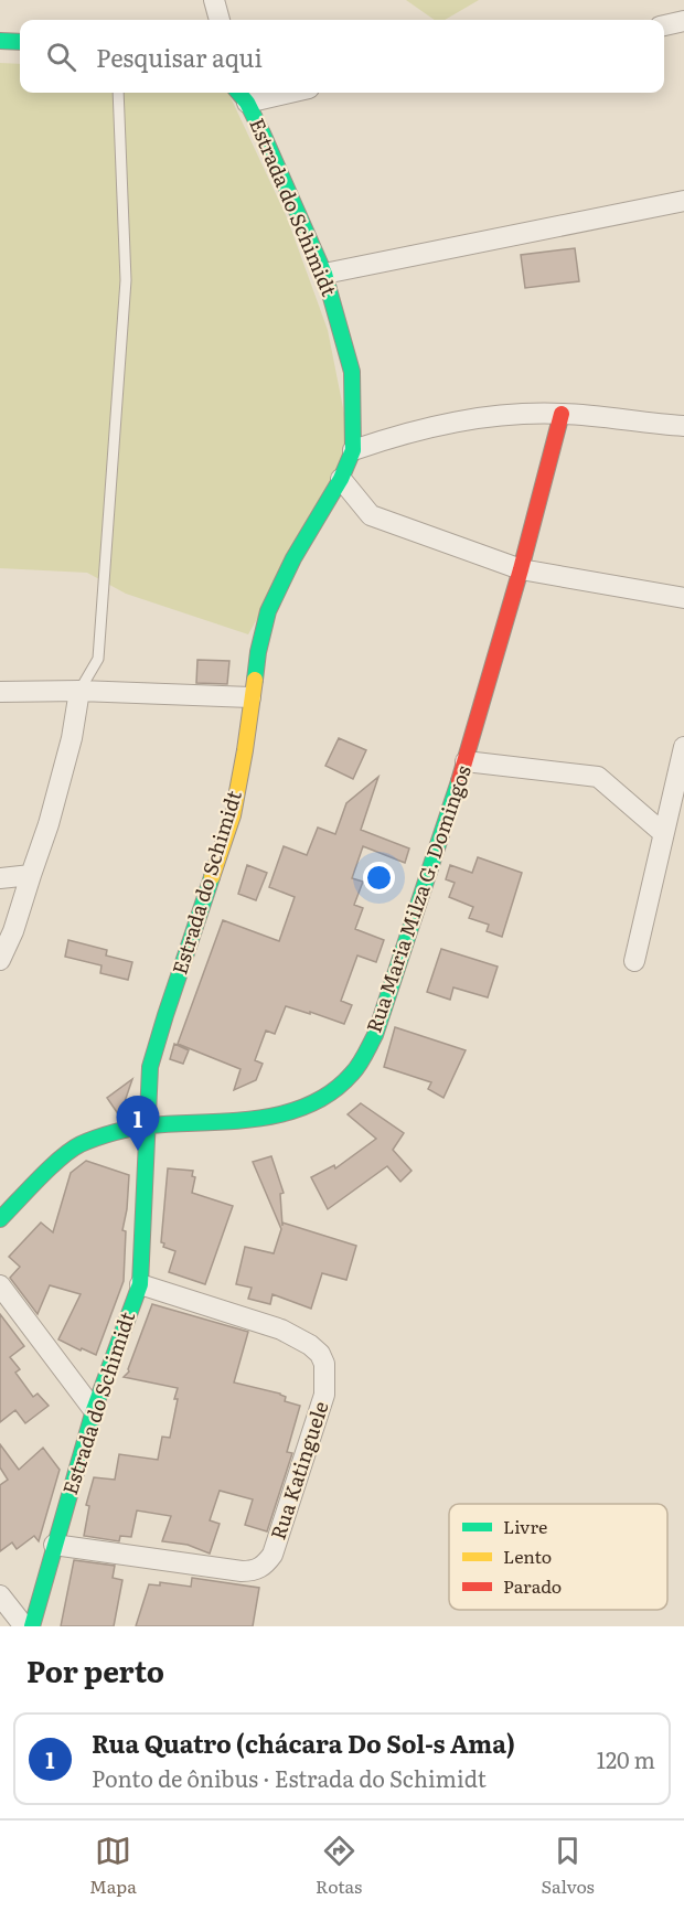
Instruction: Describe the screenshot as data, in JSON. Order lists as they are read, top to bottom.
{
  "streets": {
    "street": ["Estrada do Schimidt", "Rua Maria Milza G. Domingos", "Rua Katinguele"]
  },
  "crossings": [
    ["Estrada do Schimidt", "Rua Maria Milza G. Domingos"],
    ["Estrada do Schimidt", "Rua Katinguele"]
  ],
  "legend": ["Livre", "Lento", "Parado"],
  "page": {
    "search": "Pesquisar aqui",
    "pins": "1",
    "heading": "Por perto",
    "list": [
      {
        "mark": "1",
        "name": "Rua Quatro (chácara Do Sol-s Ama)",
        "note": "Ponto de ônibus · Estrada do Schimidt",
        "value": "120 m"
      }
    ],
    "nav": ["Mapa", "Rotas", "Salvos"]
  }
}
